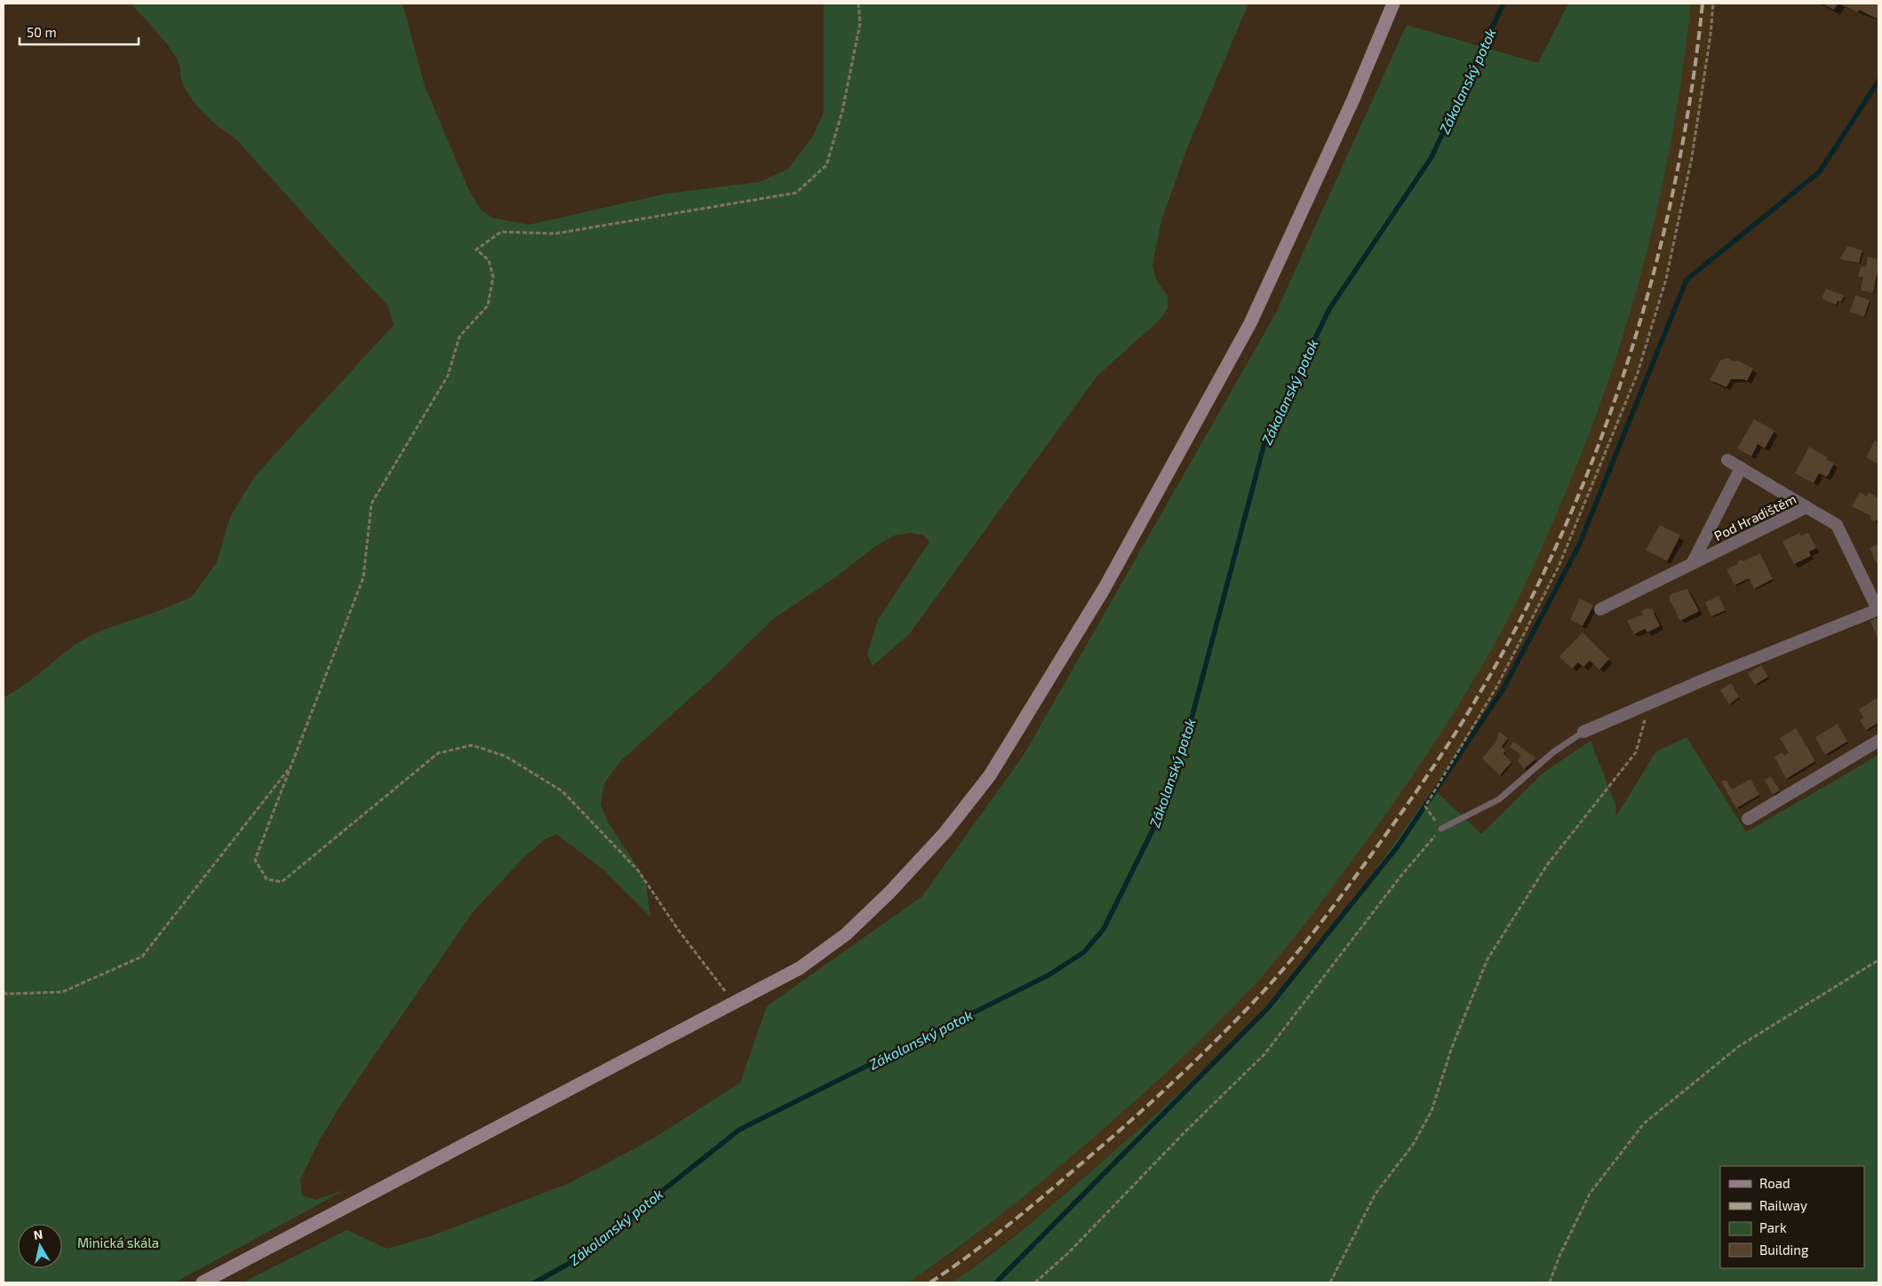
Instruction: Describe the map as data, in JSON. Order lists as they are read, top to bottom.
{
  "streets": {
    "street": ["Pod Hradištěm"]
  },
  "water": ["Zákolanský potok"],
  "parks": ["Minická skála"],
  "legend": [
    "Road",
    "Railway",
    "Park",
    "Building"
  ],
  "scale_bar": "50 m",
  "north": "top"
}
